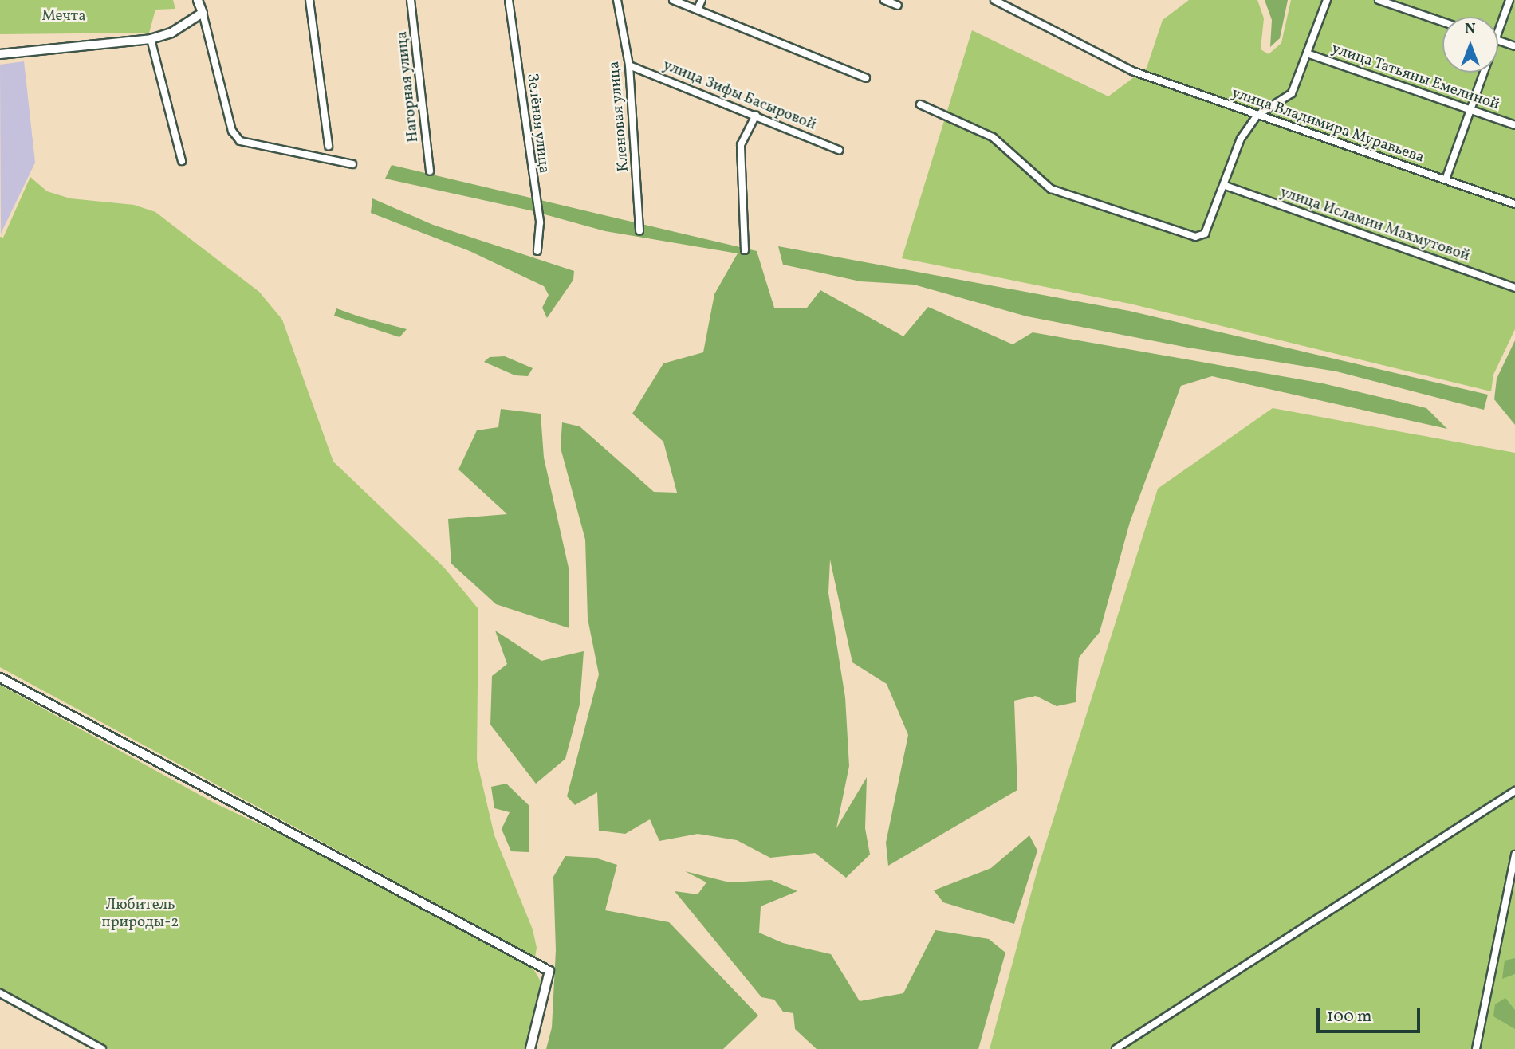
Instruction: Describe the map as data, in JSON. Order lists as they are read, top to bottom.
{
  "streets": {
    "street": [
      "улица Татьяны Емелиной",
      "Нагорная улица",
      "улица Зифы Басыровой",
      "Кленовая улица",
      "Зелёная улица",
      "улица Владимира Муравьева",
      "улица Исламии Махмутовой"
    ]
  },
  "crossings": [
    ["улица Зифы Басыровой", "Кленовая улица"]
  ],
  "parks": ["Мечта", "Любитель природы-2"],
  "scale_bar": "100 m",
  "north": "top"
}
